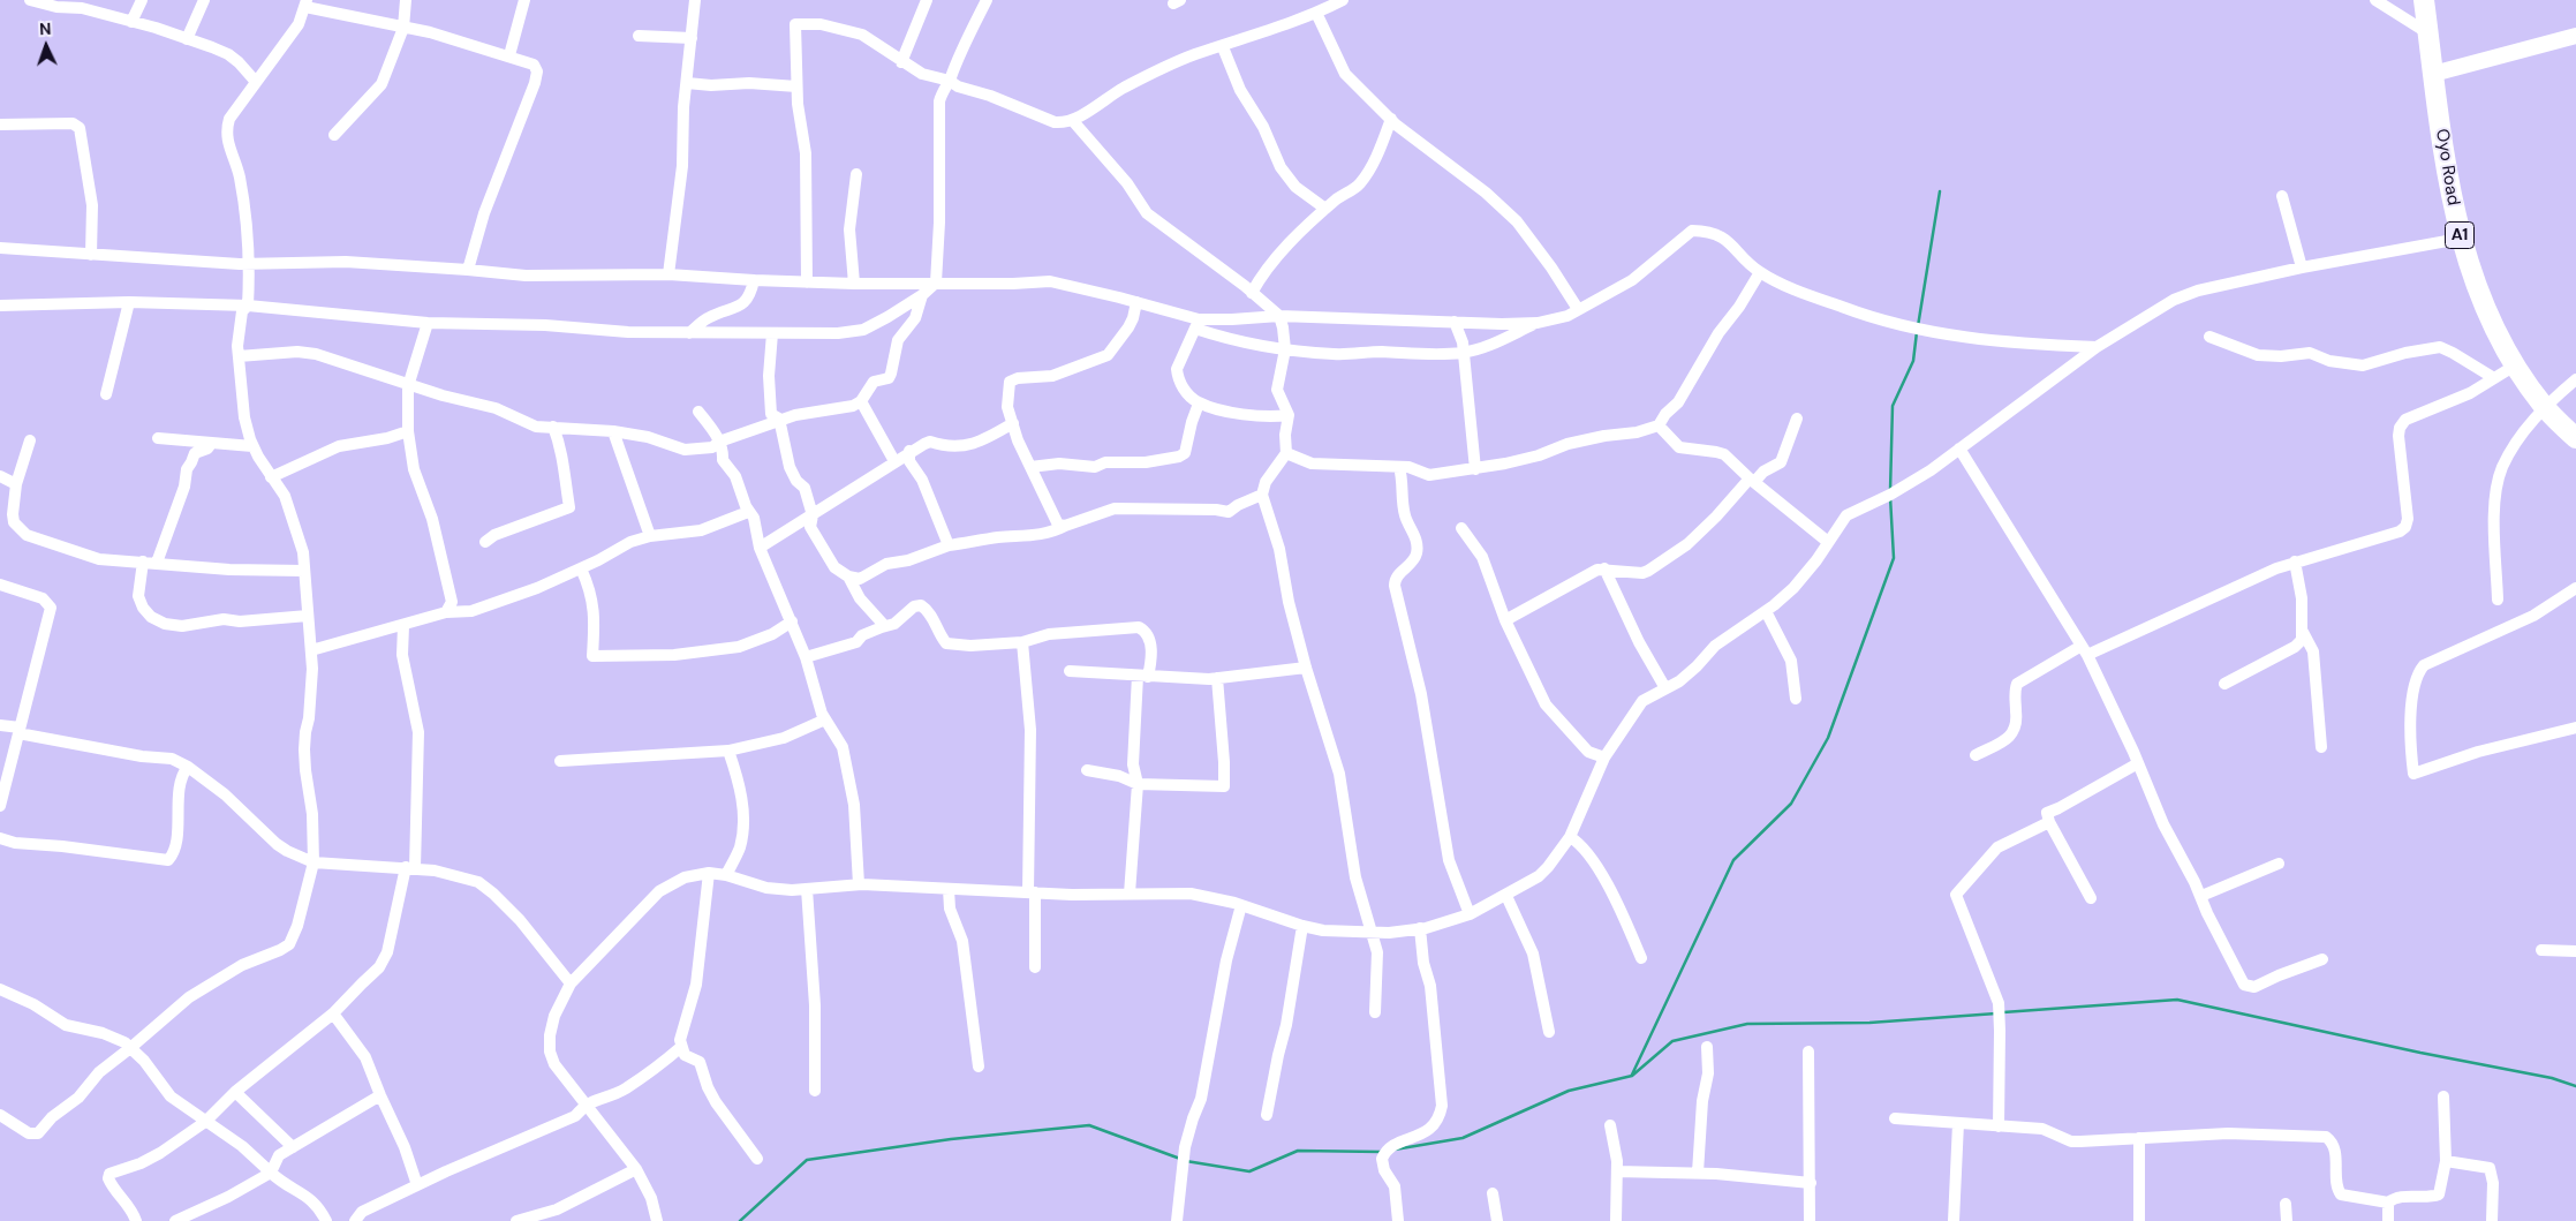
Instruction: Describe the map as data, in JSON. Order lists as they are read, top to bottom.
{
  "streets": {
    "highway": ["Oyo Road", "A1"]
  },
  "north": "top"
}
